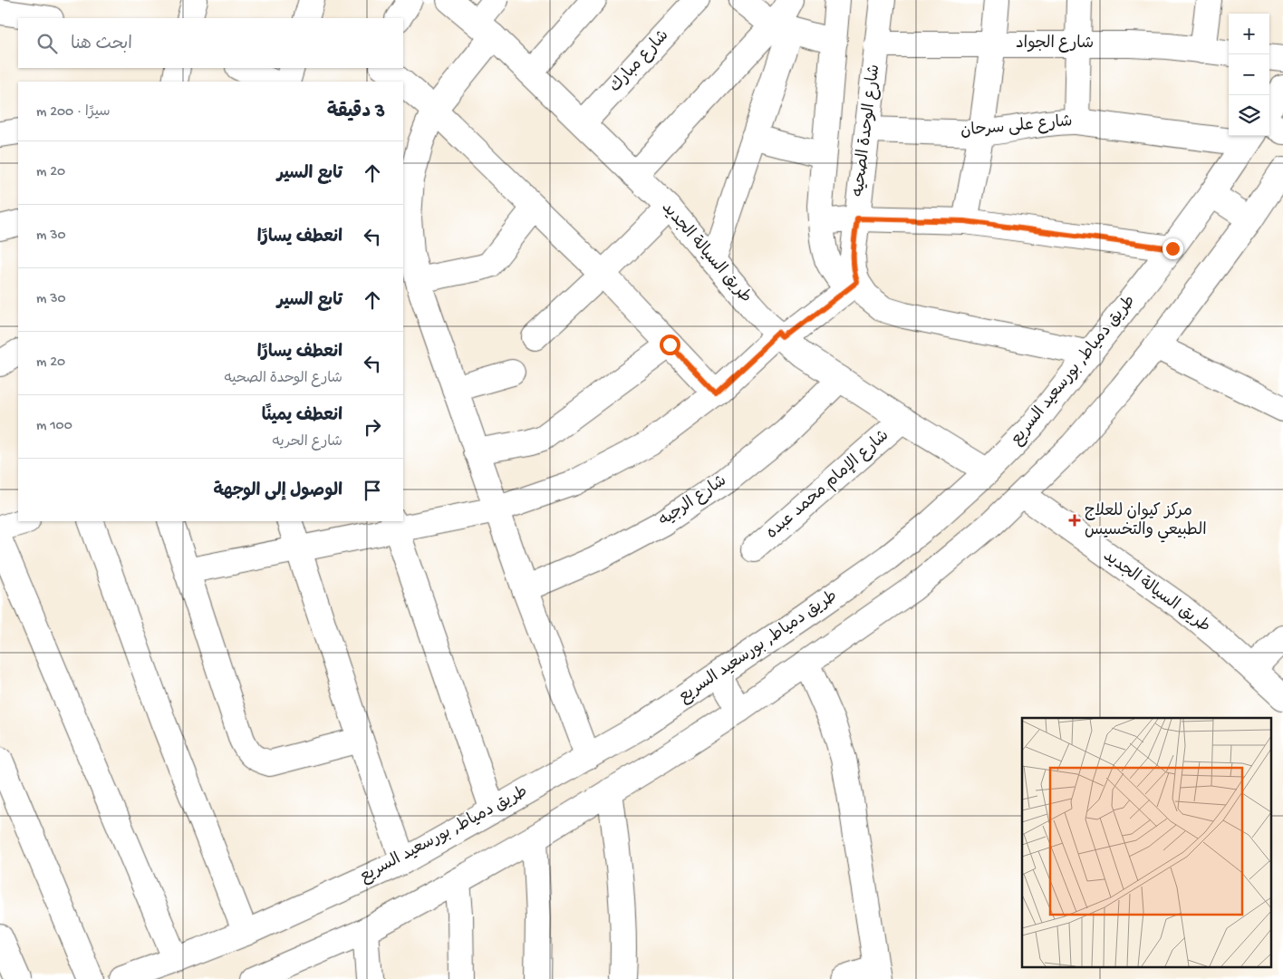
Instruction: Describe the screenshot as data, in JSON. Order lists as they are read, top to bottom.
{
  "streets": {
    "main road": [
      "شارع الجواد",
      "شارع مبارك",
      "شارع على سرحان",
      "شارع الوحدة الصحيه",
      "طريق السيالة الجديد",
      "طريق دمياط, بورسعيد السريع",
      "شارع الإمام محمد عبده",
      "شارع الرجيه"
    ]
  },
  "crossings": [
    ["شارع الجواد", "شارع الوحدة الصحيه"],
    ["شارع مبارك", "طريق السيالة الجديد"],
    ["شارع على سرحان", "شارع الوحدة الصحيه"],
    ["شارع على سرحان", "طريق دمياط, بورسعيد السريع"],
    ["شارع الوحدة الصحيه", "طريق دمياط, بورسعيد السريع"],
    ["طريق السيالة الجديد", "طريق دمياط, بورسعيد السريع"],
    ["طريق السيالة الجديد", "شارع الإمام محمد عبده"],
    ["طريق السيالة الجديد", "شارع الرجيه"]
  ],
  "places": {
    "health": ["مركز كيوان للعلاج الطبيعي والتخسيس"]
  },
  "page": {
    "map_buttons": ["+", "−"],
    "search": "ابحث هنا",
    "heading": ["3 دقيقة", "سيرًا · 200 m"],
    "list": [
      ["تابع السير", "20 m"],
      ["انعطف يسارًا", "30 m"],
      ["تابع السير", "30 m"],
      ["انعطف يسارًا", "شارع الوحدة الصحيه", "20 m"],
      ["انعطف يمينًا", "شارع الحريه", "100 m"],
      "الوصول إلى الوجهة"
    ]
  }
}
